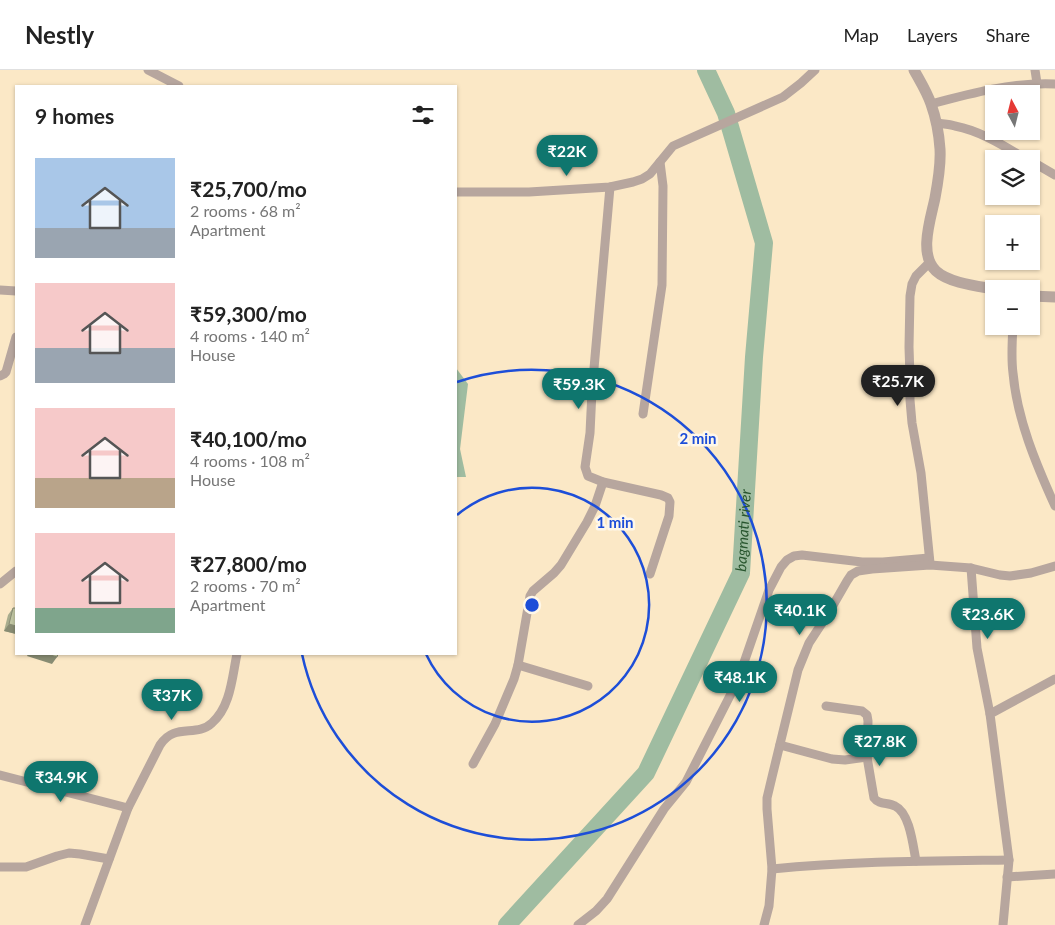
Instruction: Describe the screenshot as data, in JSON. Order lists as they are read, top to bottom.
{
  "water": ["bagmati river"],
  "north": "top",
  "page": {
    "header": "Nestly",
    "nav": ["Map", "Layers", "Share"],
    "map_buttons": ["+", "−"],
    "heading": "9 homes",
    "price": [
      "₹22K",
      "₹25.7K",
      "₹59.3K",
      "₹40.1K",
      "₹23.6K",
      "₹48.1K",
      "₹37K",
      "₹27.8K",
      "₹34.9K"
    ],
    "list": [
      {
        "name": "₹25,700/mo",
        "note": "2 rooms · 68 m² · Apartment"
      },
      {
        "name": "₹59,300/mo",
        "note": "4 rooms · 140 m² · House"
      },
      {
        "name": "₹40,100/mo",
        "note": "4 rooms · 108 m² · House"
      },
      {
        "name": "₹27,800/mo",
        "note": "2 rooms · 70 m² · Apartment"
      }
    ]
  },
  "rings": ["2 min", "1 min"]
}
